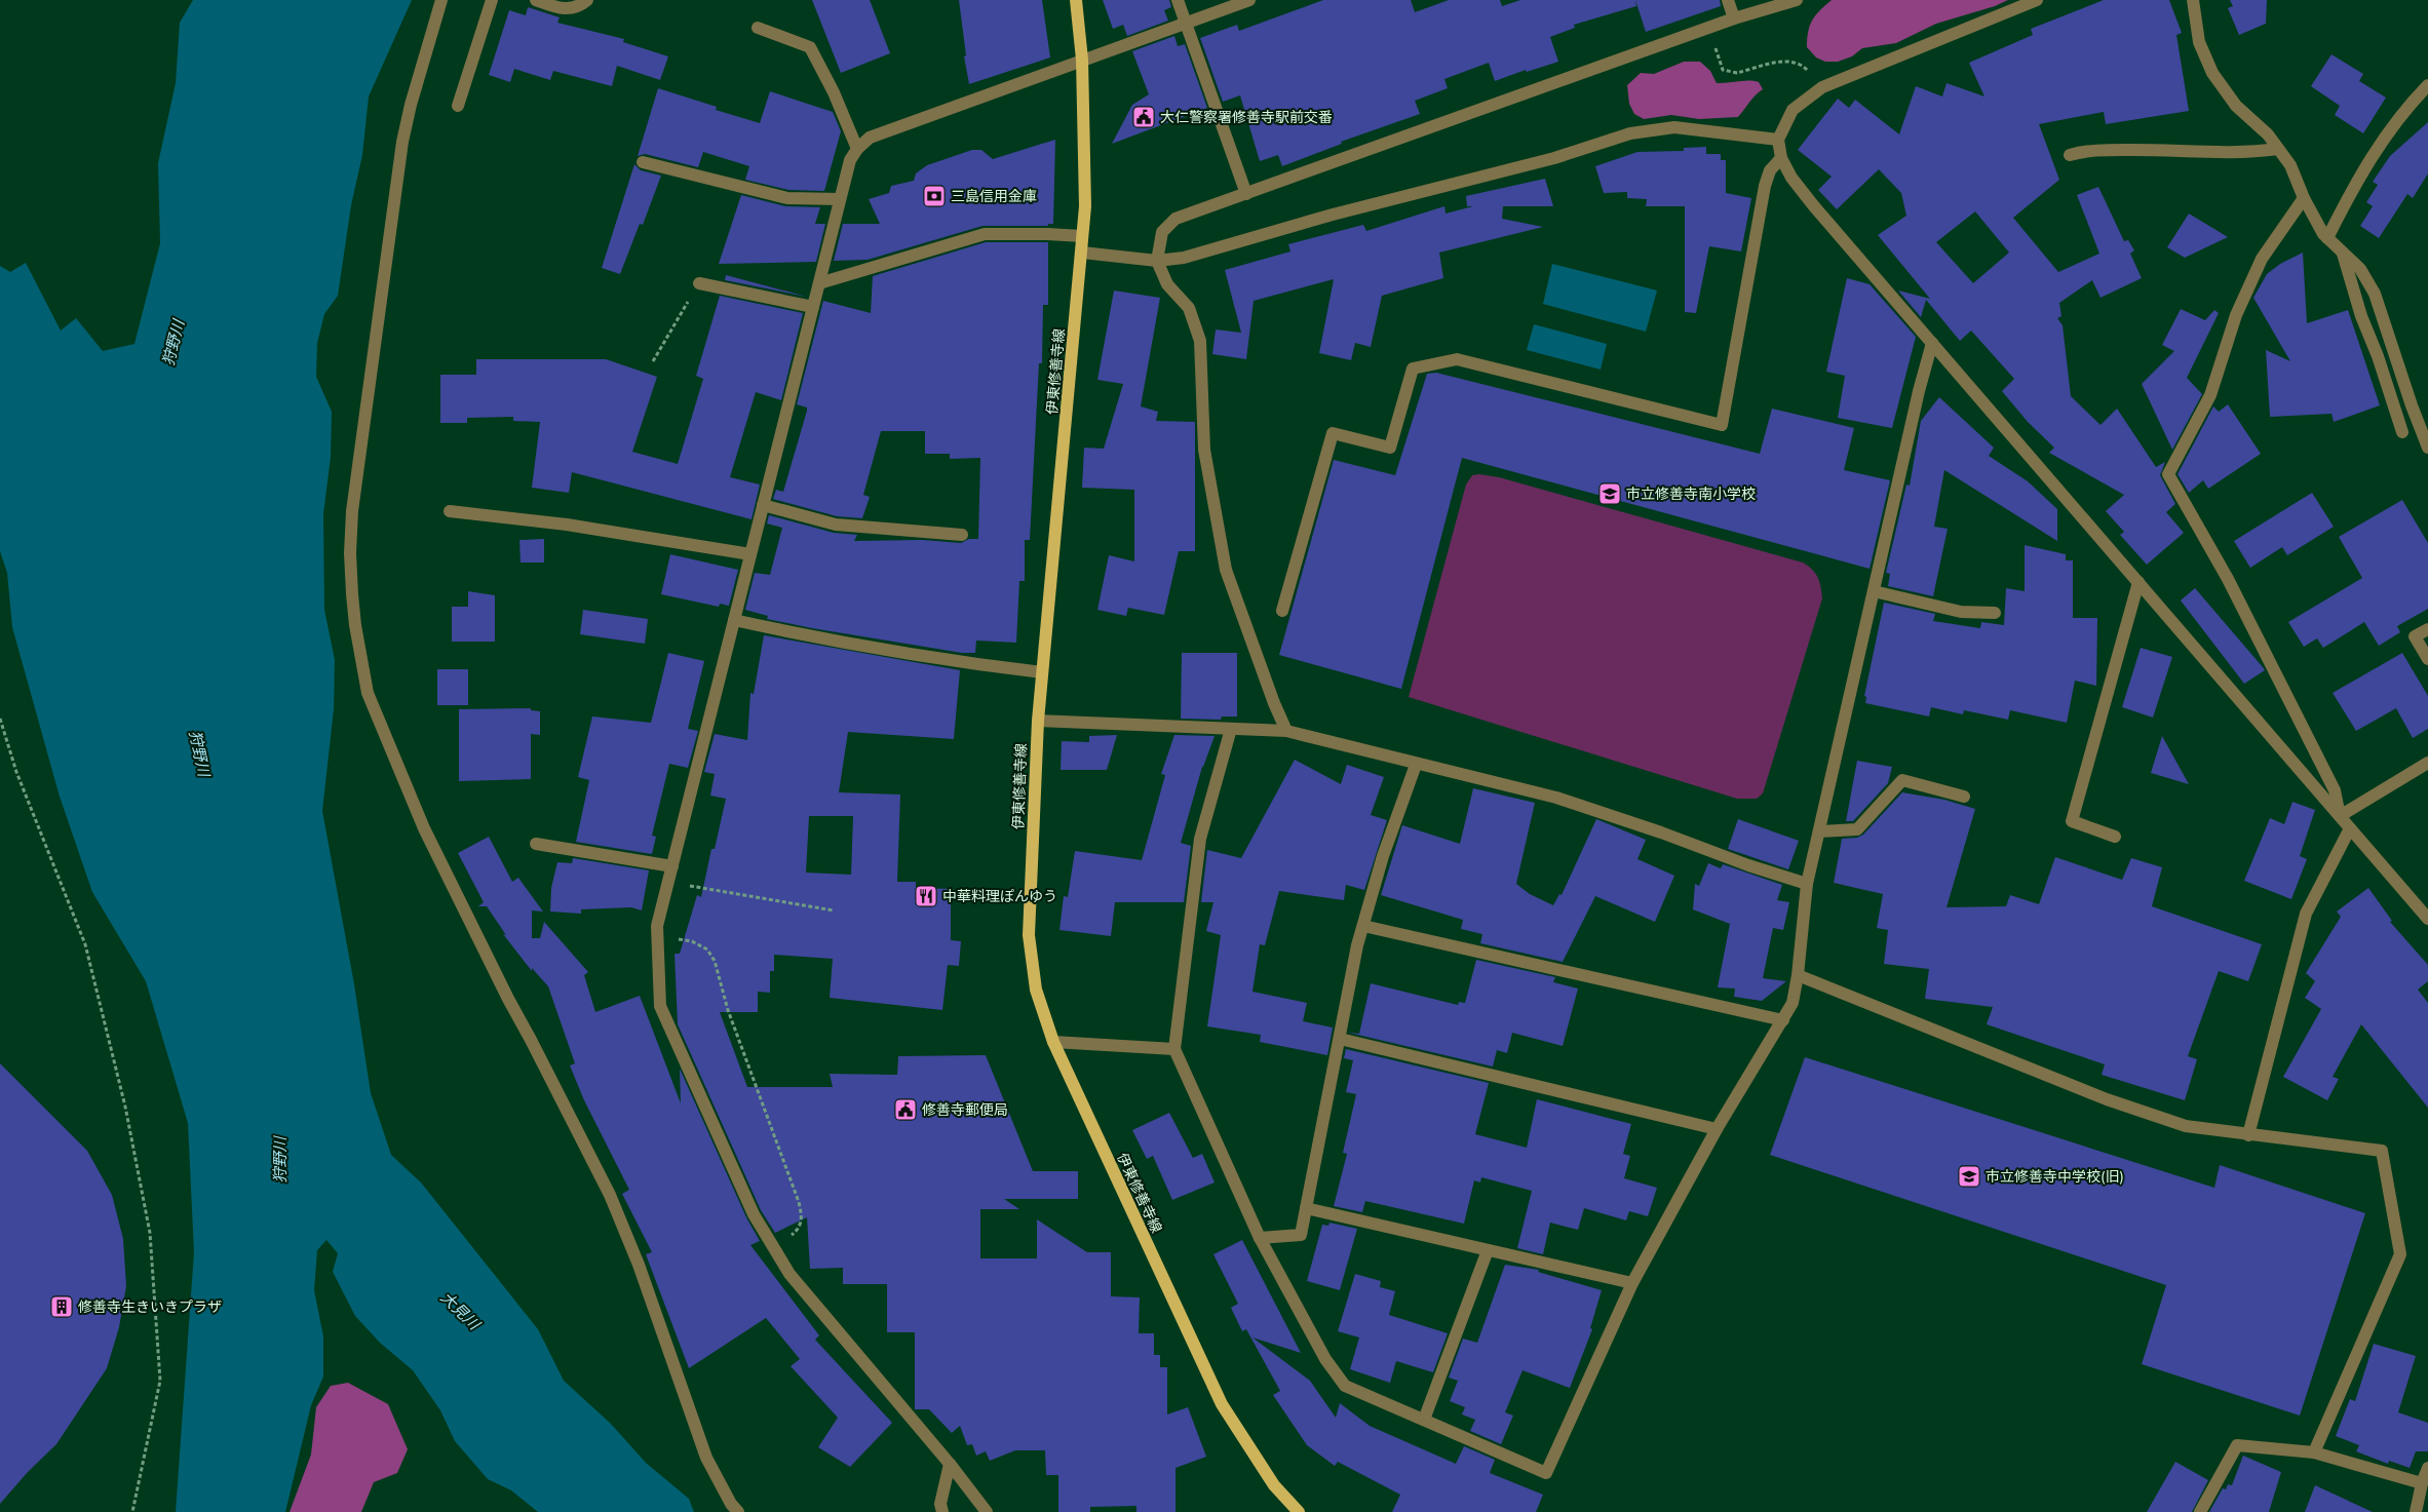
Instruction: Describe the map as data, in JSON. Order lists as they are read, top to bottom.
{
  "streets": {
    "main road": ["伊東修善寺線"]
  },
  "water": ["狩野川", "大見川"],
  "places": {
    "public building": ["大仁警察署修善寺駅前交番", "修善寺郵便局"],
    "bank": ["三島信用金庫"],
    "school or university": ["市立修善寺南小学校", "市立修善寺中学校(旧)"],
    "restaurant": ["中華料理ぽんゆう"],
    "building": ["修善寺生きいきプラザ"]
  }
}
